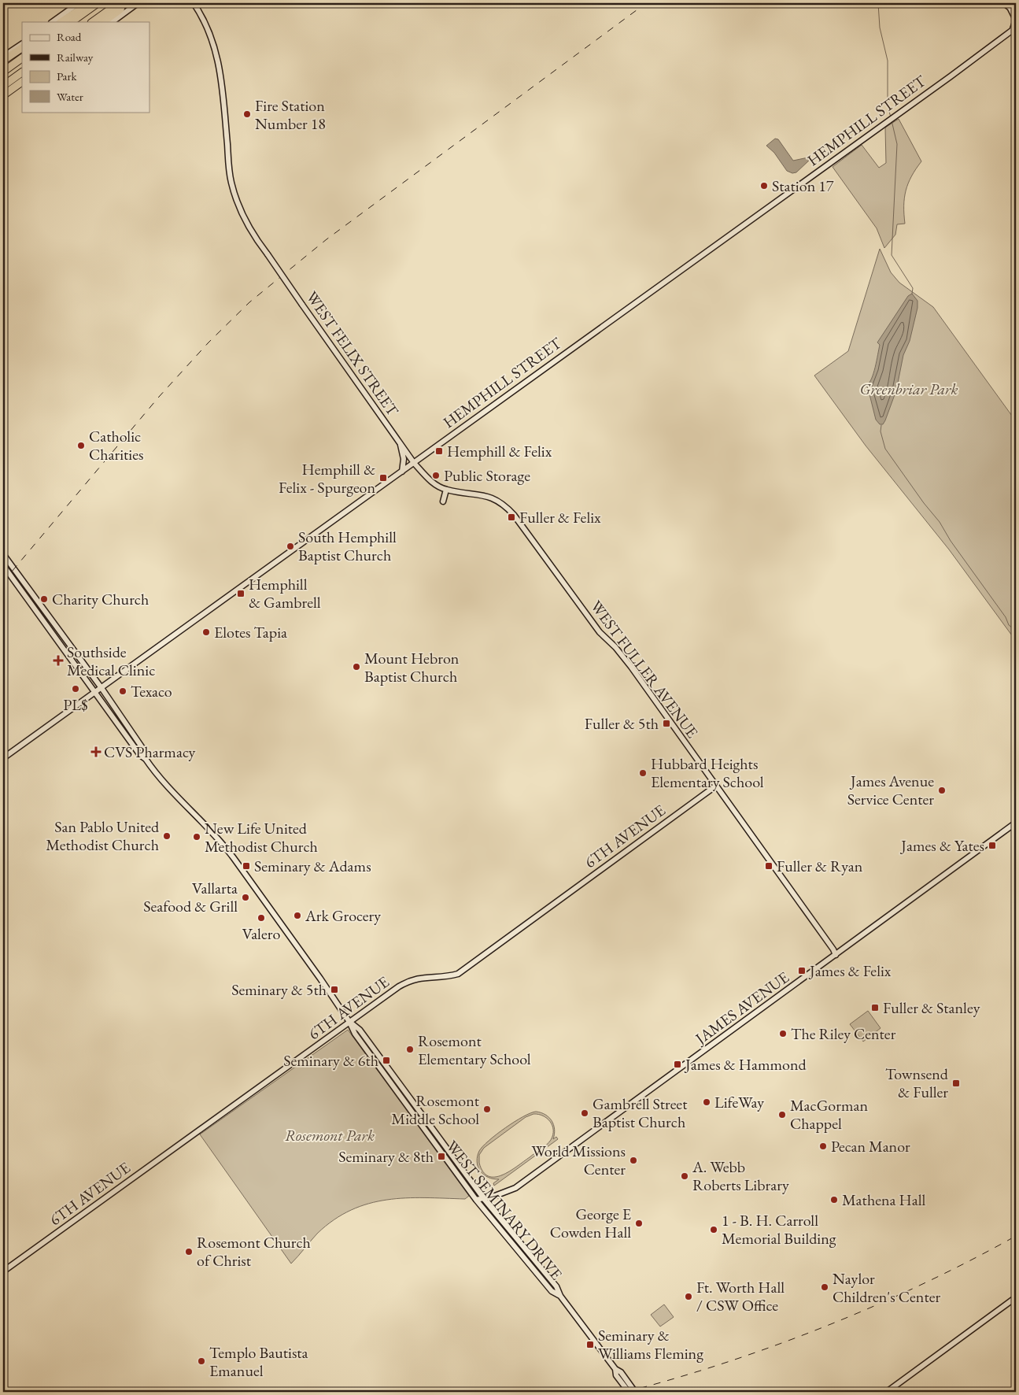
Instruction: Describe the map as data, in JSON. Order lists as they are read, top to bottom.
{
  "streets": {
    "main road": [
      "HEMPHILL STREET",
      "WEST FELIX STREET",
      "WEST FULLER AVENUE",
      "6TH AVENUE",
      "JAMES AVENUE",
      "WEST SEMINARY DRIVE"
    ]
  },
  "crossings": [
    ["HEMPHILL STREET", "WEST FELIX STREET"],
    ["HEMPHILL STREET", "WEST SEMINARY DRIVE"],
    ["WEST FELIX STREET", "WEST FULLER AVENUE"],
    ["WEST FULLER AVENUE", "6TH AVENUE"],
    ["WEST FULLER AVENUE", "JAMES AVENUE"],
    ["6TH AVENUE", "WEST SEMINARY DRIVE"],
    ["JAMES AVENUE", "WEST SEMINARY DRIVE"]
  ],
  "parks": ["Greenbriar Park", "Rosemont Park"],
  "places": {
    "other": [
      "Fire Station Number 18",
      "Station 17",
      "Catholic Charities",
      "Public Storage",
      "South Hemphill Baptist Church",
      "Charity Church",
      "Elotes Tapia",
      "Mount Hebron Baptist Church",
      "PL$",
      "Texaco",
      "Hubbard Heights Elementary School",
      "James Avenue Service Center",
      "San Pablo United Methodist Church",
      "New Life United Methodist Church",
      "Vallarta Seafood & Grill",
      "Ark Grocery",
      "Valero",
      "The Riley Center",
      "Rosemont Elementary School",
      "LifeWay",
      "Rosemont Middle School",
      "Gambrell Street Baptist Church",
      "MacGorman Chappel",
      "Pecan Manor",
      "World Missions Center",
      "A. Webb Roberts Library",
      "Mathena Hall",
      "George E Cowden Hall",
      "1 - B. H. Carroll Memorial Building",
      "Rosemont Church of Christ",
      "Naylor Children's Center",
      "Ft. Worth Hall / CSW Office",
      "Templo Bautista Emanuel"
    ],
    "transit": [
      "Hemphill & Felix",
      "Hemphill & Felix - Spurgeon",
      "Fuller & Felix",
      "Hemphill & Gambrell",
      "Fuller & 5th",
      "James & Yates",
      "Seminary & Adams",
      "Fuller & Ryan",
      "James & Felix",
      "Seminary & 5th",
      "Fuller & Stanley",
      "Seminary & 6th",
      "James & Hammond",
      "Townsend & Fuller",
      "Seminary & 8th",
      "Seminary & Williams Fleming"
    ],
    "health": ["Southside Medical Clinic", "CVS Pharmacy"]
  },
  "legend": [
    "Road",
    "Railway",
    "Park",
    "Water"
  ]
}
